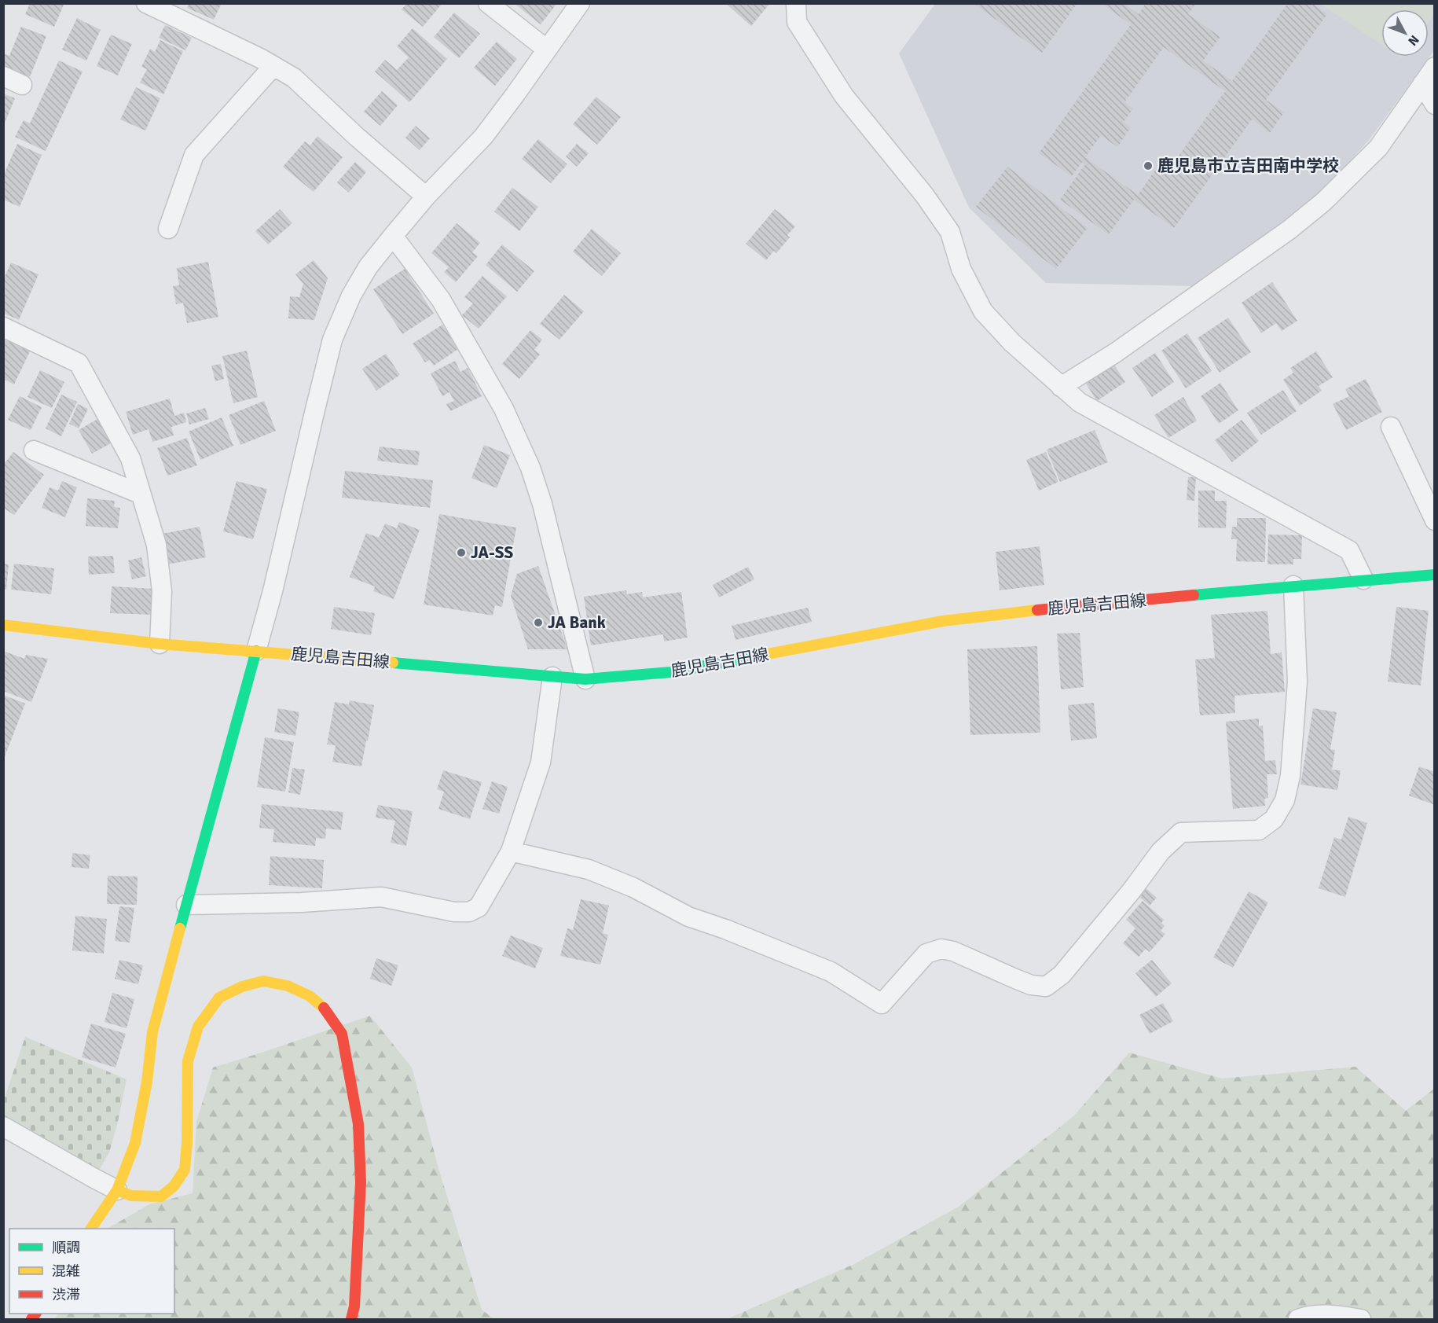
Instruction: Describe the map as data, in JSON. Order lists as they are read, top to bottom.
{
  "streets": {
    "main road": ["鹿児島吉田線"]
  },
  "places": ["鹿児島市立吉田南中学校", "JA-SS", "JA Bank"],
  "legend": ["順調", "混雑", "渋滞"],
  "north": "bottom right"
}
